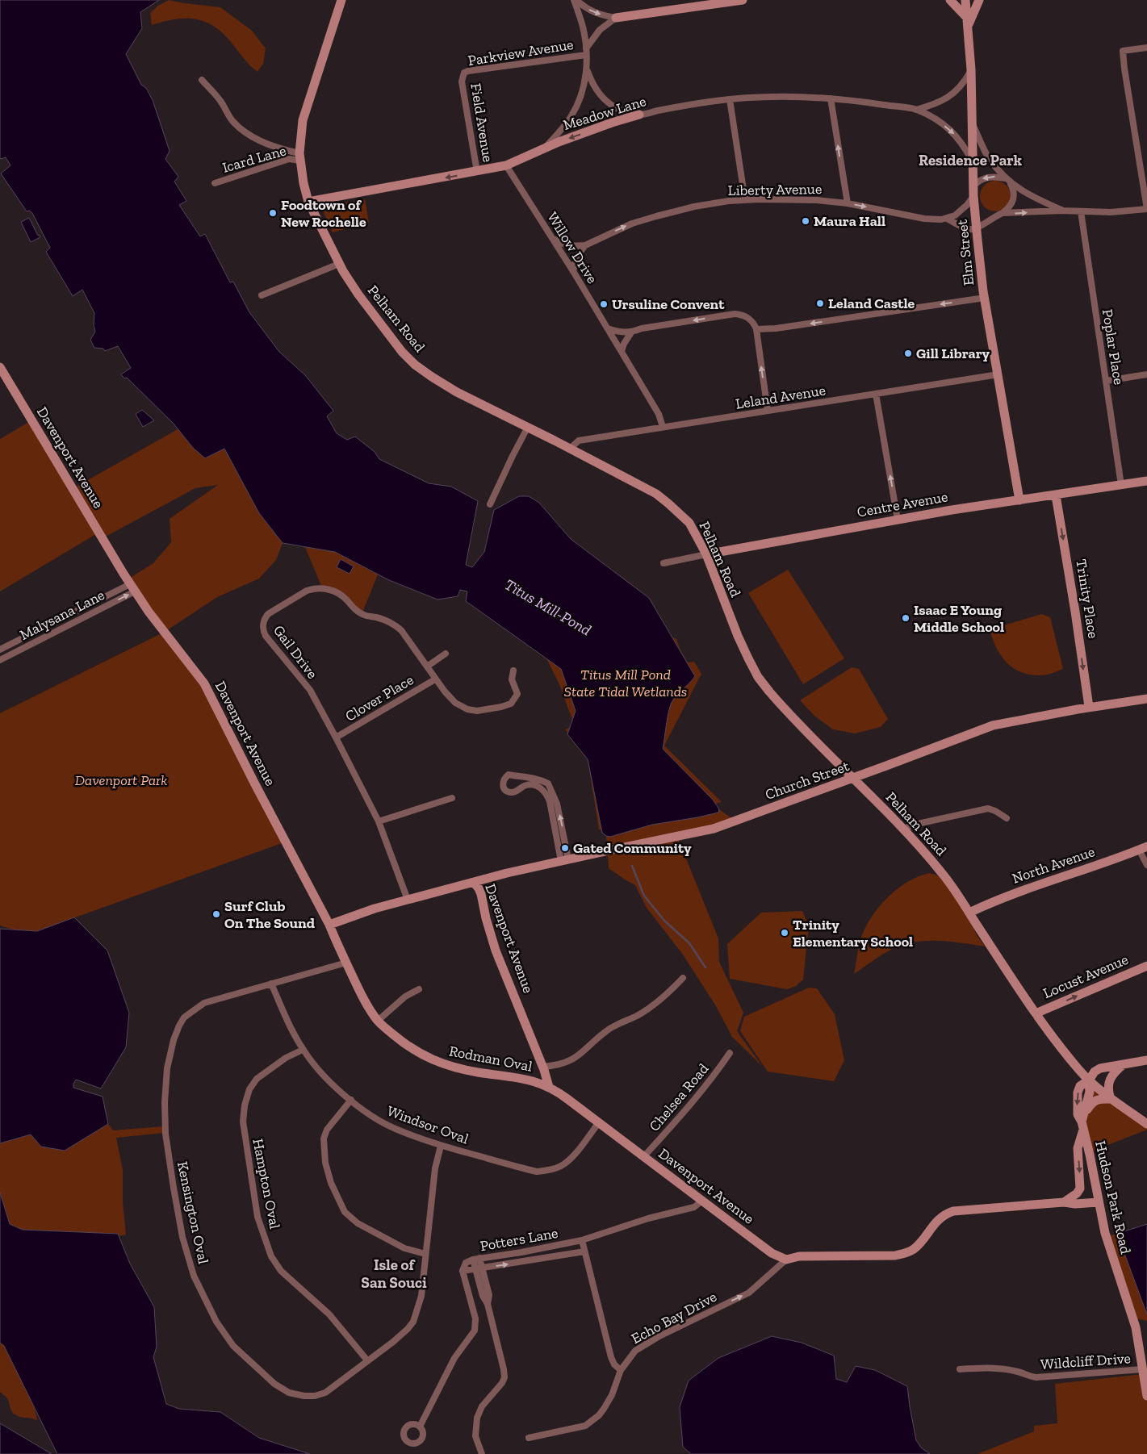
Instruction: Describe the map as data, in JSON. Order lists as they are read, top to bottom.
{
  "streets": {
    "street": [
      "Parkview Avenue",
      "Meadow Lane",
      "Field Avenue",
      "Icard Lane",
      "Liberty Avenue",
      "Willow Drive",
      "Elm Street",
      "Pelham Road",
      "Poplar Place",
      "Leland Avenue",
      "Davenport Avenue",
      "Centre Avenue",
      "Trinity Place",
      "Malysana Lane",
      "Gail Drive",
      "Clover Place",
      "Church Street",
      "North Avenue",
      "Locust Avenue",
      "Rodman Oval",
      "Chelsea Road",
      "Windsor Oval",
      "Hampton Oval",
      "Hudson Park Road",
      "Kensington Oval",
      "Potters Lane",
      "Echo Bay Drive",
      "Wildcliff Drive"
    ]
  },
  "crossings": [
    ["Parkview Avenue", "Field Avenue"],
    ["Meadow Lane", "Field Avenue"],
    ["Meadow Lane", "Willow Drive"],
    ["Meadow Lane", "Elm Street"],
    ["Meadow Lane", "Pelham Road"],
    ["Icard Lane", "Pelham Road"],
    ["Liberty Avenue", "Willow Drive"],
    ["Liberty Avenue", "Elm Street"],
    ["Willow Drive", "Leland Avenue"],
    ["Elm Street", "Leland Avenue"],
    ["Elm Street", "Centre Avenue"],
    ["Pelham Road", "Leland Avenue"],
    ["Pelham Road", "Centre Avenue"],
    ["Pelham Road", "Church Street"],
    ["Pelham Road", "North Avenue"],
    ["Pelham Road", "Locust Avenue"],
    ["Pelham Road", "Hudson Park Road"],
    ["Poplar Place", "Centre Avenue"],
    ["Davenport Avenue", "Malysana Lane"],
    ["Davenport Avenue", "Gail Drive"],
    ["Davenport Avenue", "Church Street"],
    ["Davenport Avenue", "Rodman Oval"],
    ["Davenport Avenue", "Chelsea Road"],
    ["Davenport Avenue", "Windsor Oval"],
    ["Davenport Avenue", "Potters Lane"],
    ["Davenport Avenue", "Echo Bay Drive"],
    ["Centre Avenue", "Trinity Place"],
    ["Trinity Place", "Church Street"],
    ["Gail Drive", "Clover Place"],
    ["Rodman Oval", "Kensington Oval"],
    ["Windsor Oval", "Hampton Oval"],
    ["Windsor Oval", "Kensington Oval"],
    ["Hampton Oval", "Kensington Oval"],
    ["Hudson Park Road", "Wildcliff Drive"]
  ],
  "one_way": ["Liberty Avenue", "Trinity Place", "Echo Bay Drive"],
  "districts": ["Residence Park", "Isle of San Souci"],
  "water": ["Titus Mill-Pond"],
  "parks": ["Titus Mill Pond State Tidal Wetlands", "Davenport Park"],
  "places": [
    "Foodtown of New Rochelle",
    "Maura Hall",
    "Leland Castle",
    "Ursuline Convent",
    "Gill Library",
    "Isaac E Young Middle School",
    "Gated Community",
    "Surf Club On The Sound",
    "Trinity Elementary School"
  ]
}
